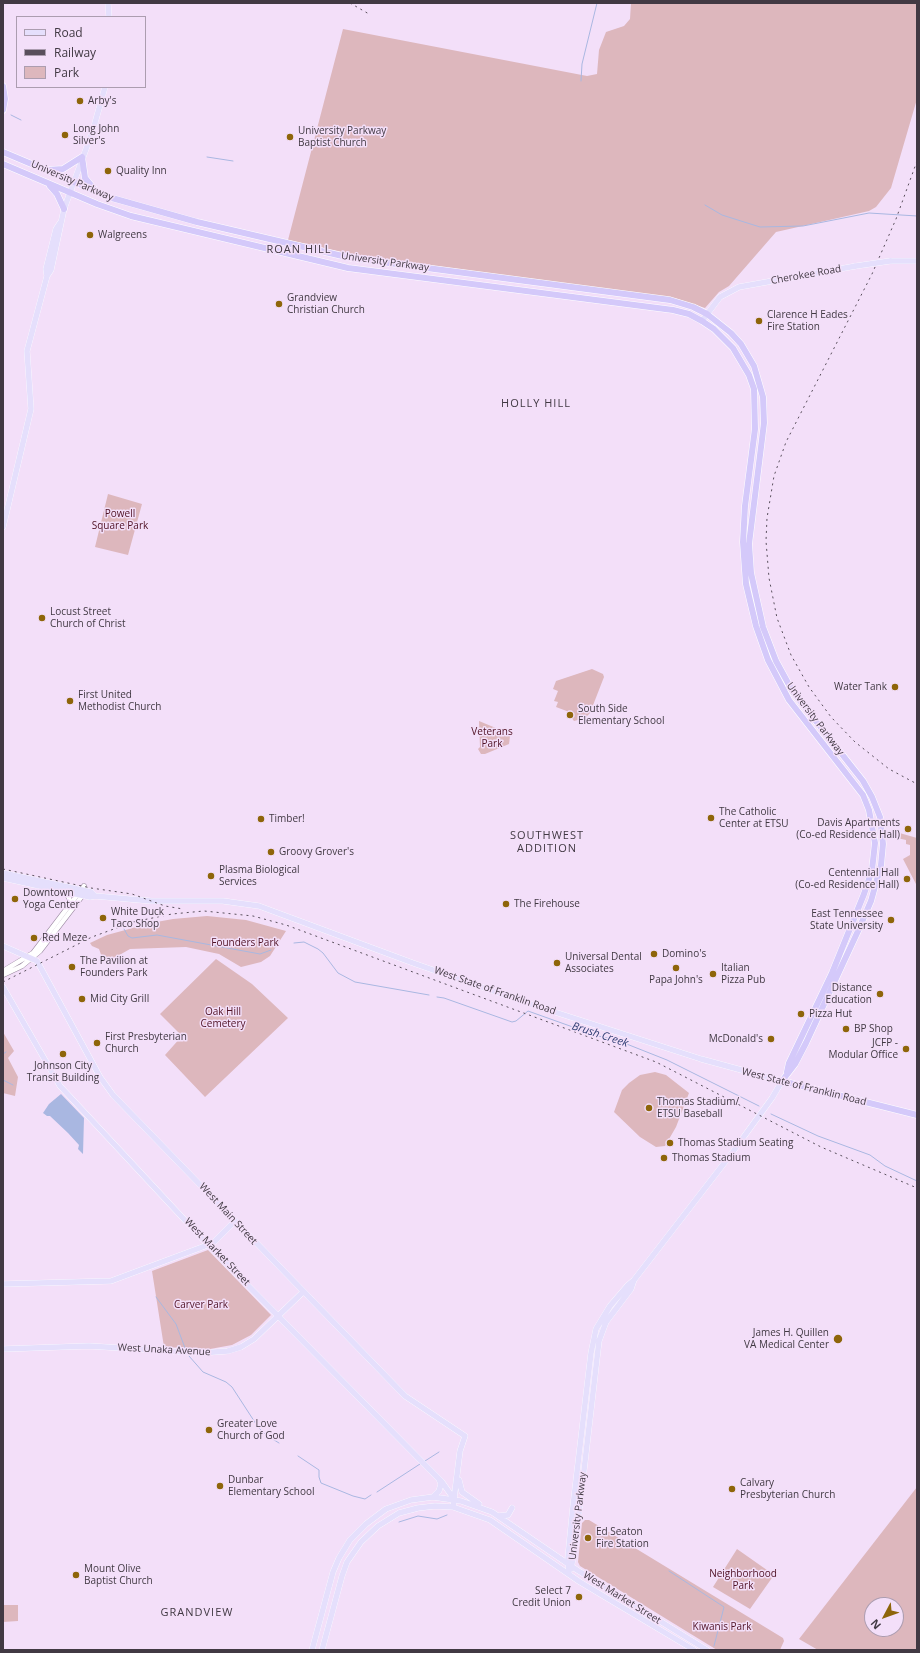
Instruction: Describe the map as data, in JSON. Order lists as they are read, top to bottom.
{
  "streets": {
    "highway": ["University Parkway", "West State of Franklin Road"],
    "main road": [
      "Cherokee Road",
      "West Main Street",
      "West Market Street",
      "West Unaka Avenue"
    ]
  },
  "crossings": [
    ["University Parkway", "Cherokee Road"],
    ["University Parkway", "West State of Franklin Road"],
    ["University Parkway", "West Market Street"],
    ["West Main Street", "West Unaka Avenue"],
    ["West Market Street", "West Unaka Avenue"]
  ],
  "districts": [
    "ROAN HILL",
    "HOLLY HILL",
    "SOUTHWEST ADDITION",
    "GRANDVIEW"
  ],
  "water": ["Brush Creek"],
  "parks": [
    "Powell Square Park",
    "Veterans Park",
    "Founders Park",
    "Oak Hill Cemetery",
    "Carver Park",
    "Neighborhood Park",
    "Kiwanis Park"
  ],
  "places": [
    "Arby's",
    "Long John Silver's",
    "University Parkway Baptist Church",
    "Quality Inn",
    "Walgreens",
    "Grandview Christian Church",
    "Clarence H Eades Fire Station",
    "Locust Street Church of Christ",
    "Water Tank",
    "First United Methodist Church",
    "South Side Elementary School",
    "The Catholic Center at ETSU",
    "Timber!",
    "Davis Apartments (Co-ed Residence Hall)",
    "Groovy Grover's",
    "Plasma Biological Services",
    "Centennial Hall (Co-ed Residence Hall)",
    "Downtown Yoga Center",
    "The Firehouse",
    "White Duck Taco Shop",
    "East Tennessee State University",
    "Red Meze",
    "Domino's",
    "Universal Dental Associates",
    "The Pavilion at Founders Park",
    "Papa John's",
    "Italian Pizza Pub",
    "Distance Education",
    "Mid City Grill",
    "Pizza Hut",
    "BP Shop",
    "McDonald's",
    "First Presbyterian Church",
    "JCFP - Modular Office",
    "Johnson City Transit Building",
    "Thomas Stadium/ ETSU Baseball",
    "Thomas Stadium Seating",
    "Thomas Stadium",
    "James H. Quillen VA Medical Center",
    "Greater Love Church of God",
    "Dunbar Elementary School",
    "Calvary Presbyterian Church",
    "Ed Seaton Fire Station",
    "Mount Olive Baptist Church",
    "Select 7 Credit Union"
  ],
  "legend": ["Road", "Railway", "Park"],
  "north": "bottom left"
}
